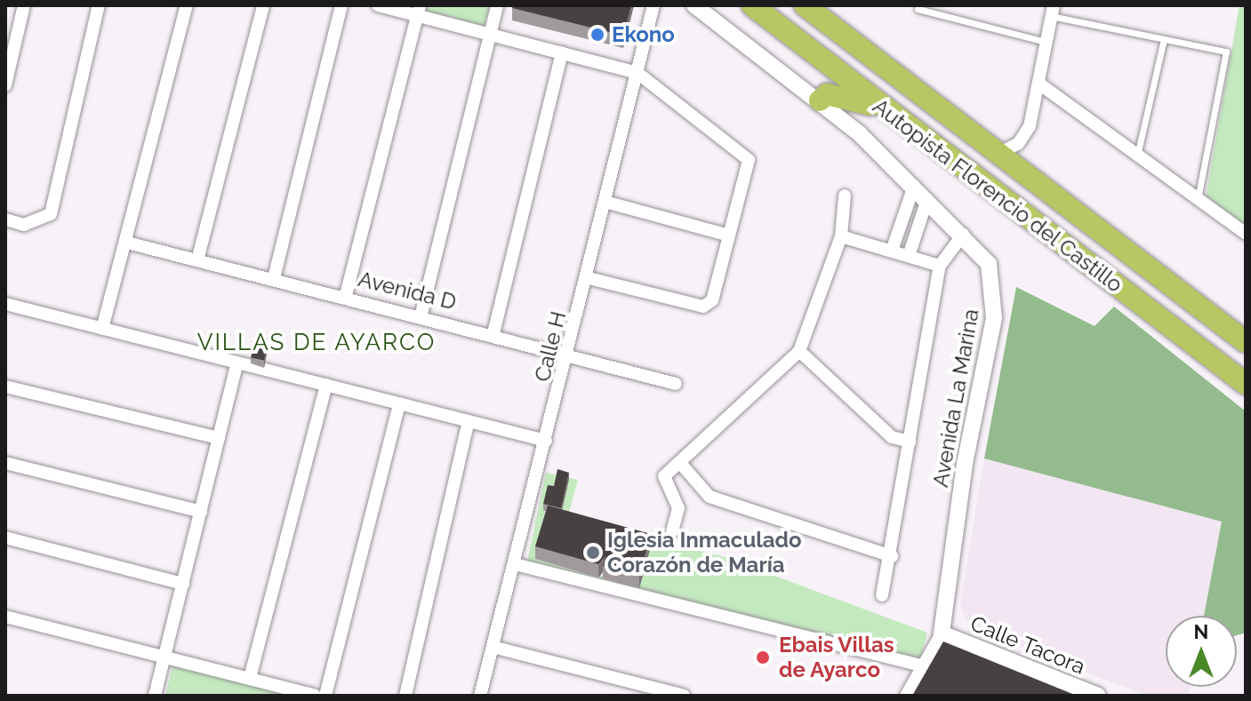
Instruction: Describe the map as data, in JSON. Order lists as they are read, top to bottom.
{
  "streets": {
    "highway": ["Autopista Florencio del Castillo"],
    "street": [
      "Avenida D",
      "Calle H",
      "Avenida La Marina",
      "Calle Tacora"
    ]
  },
  "crossings": [
    ["Avenida D", "Calle H"],
    ["Avenida La Marina", "Calle Tacora"]
  ],
  "districts": ["VILLAS DE AYARCO"],
  "places": ["Ekono", "Iglesia Inmaculado Corazón de María", "Ebais Villas de Ayarco"],
  "north": "top"
}
